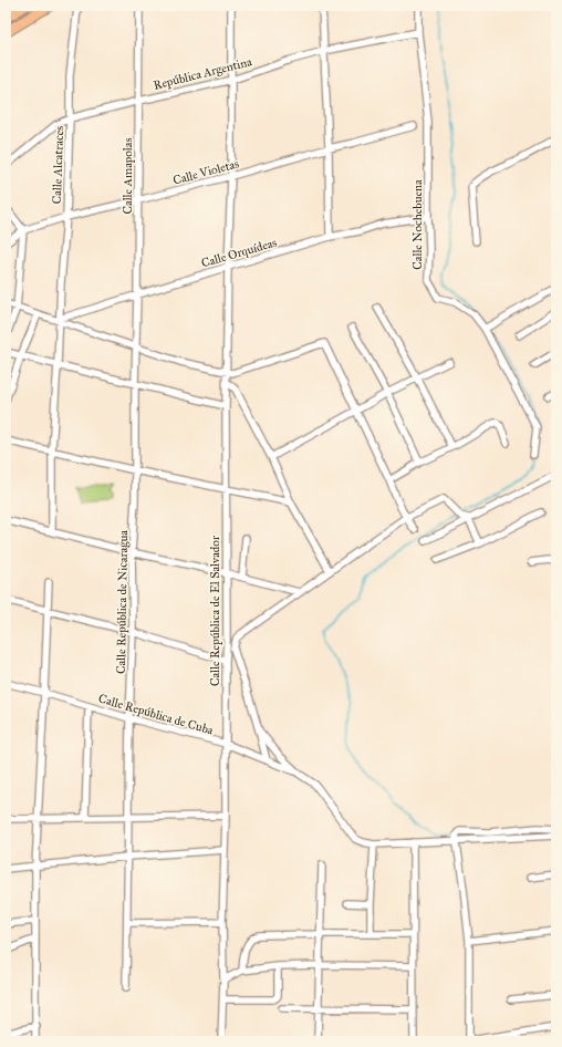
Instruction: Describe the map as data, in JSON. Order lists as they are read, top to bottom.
{
  "streets": {
    "street": [
      "República Argentina",
      "Calle Alcatraces",
      "Calle Violetas",
      "Calle Amapolas",
      "Calle Nochebuena",
      "Calle Orquídeas",
      "Calle República de Nicaragua",
      "Calle República de El Salvador",
      "Calle República de Cuba"
    ]
  },
  "crossings": [
    ["República Argentina", "Calle Alcatraces"],
    ["República Argentina", "Calle Amapolas"],
    ["República Argentina", "Calle Nochebuena"],
    ["República Argentina", "Calle República de El Salvador"],
    ["Calle Alcatraces", "Calle Violetas"],
    ["Calle Alcatraces", "Calle Orquídeas"],
    ["Calle Violetas", "Calle Amapolas"],
    ["Calle Violetas", "Calle República de El Salvador"],
    ["Calle Amapolas", "Calle Orquídeas"],
    ["Calle Amapolas", "Calle República de Nicaragua"],
    ["Calle Nochebuena", "Calle Orquídeas"],
    ["Calle Orquídeas", "Calle República de El Salvador"],
    ["Calle República de Nicaragua", "Calle República de Cuba"],
    ["Calle República de El Salvador", "Calle República de Cuba"]
  ]
}
